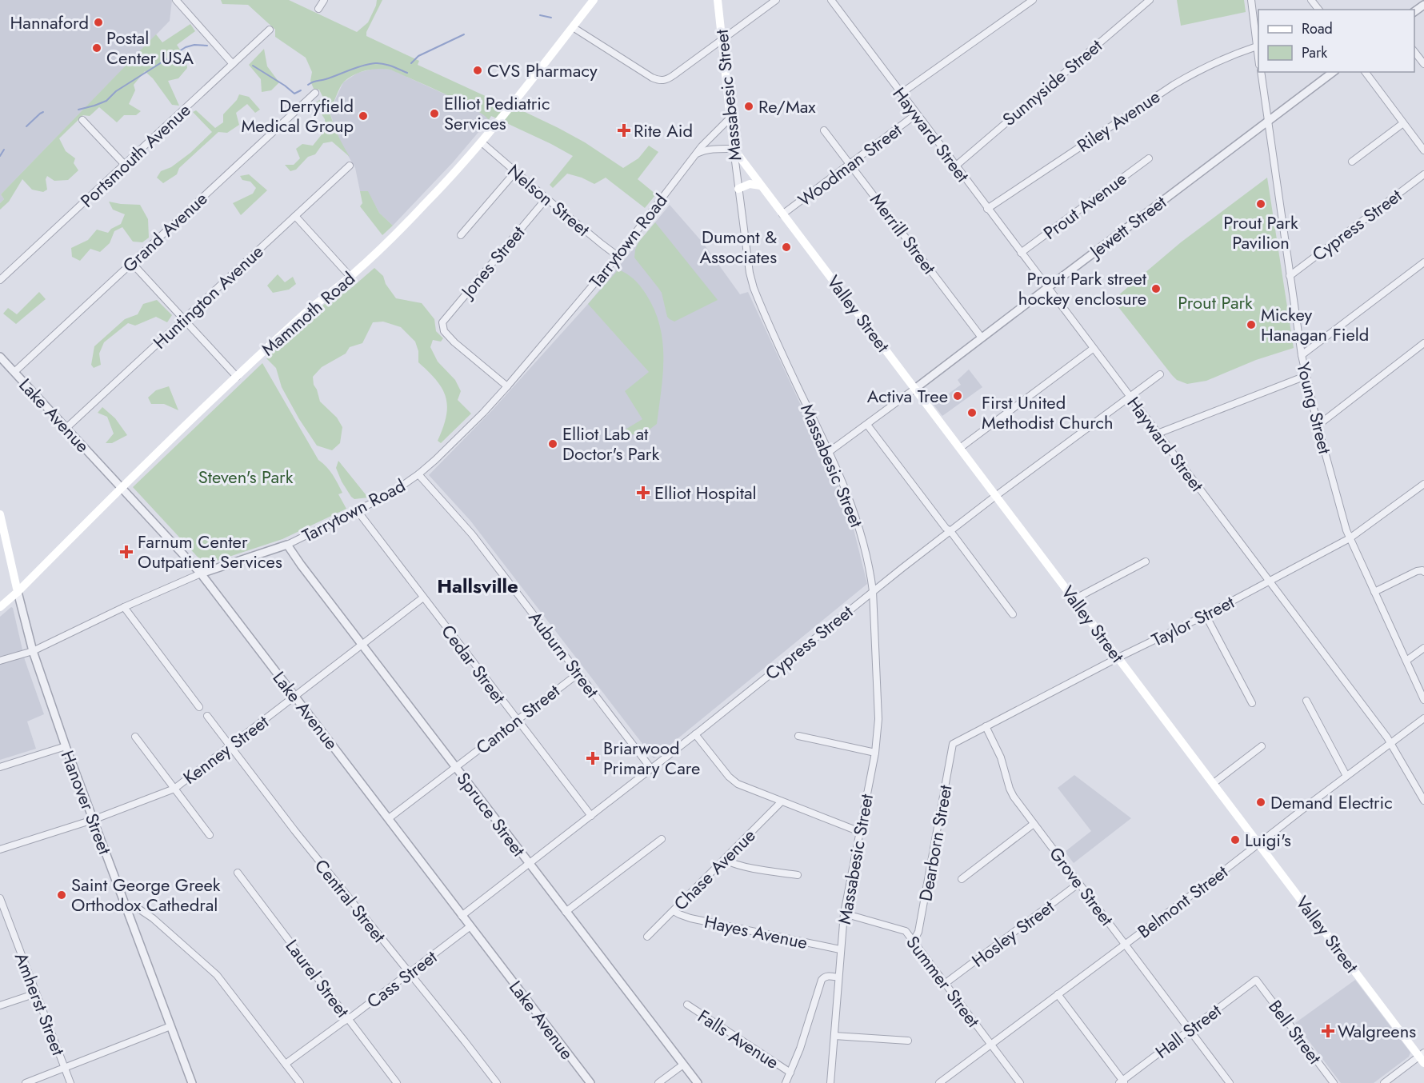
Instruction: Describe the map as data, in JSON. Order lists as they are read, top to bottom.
{
  "streets": {
    "main road": [
      "Massabesic Street",
      "Mammoth Road",
      "Valley Street",
      "Hanover Street"
    ],
    "street": [
      "Sunnyside Street",
      "Riley Avenue",
      "Hayward Street",
      "Portsmouth Avenue",
      "Woodman Street",
      "Nelson Street",
      "Prout Avenue",
      "Cypress Street",
      "Jewett Street",
      "Grand Avenue",
      "Merrill Street",
      "Tarrytown Road",
      "Jones Street",
      "Huntington Avenue",
      "Young Street",
      "Lake Avenue",
      "Taylor Street",
      "Auburn Street",
      "Cedar Street",
      "Canton Street",
      "Kenney Street",
      "Spruce Street",
      "Dearborn Street",
      "Chase Avenue",
      "Grove Street",
      "Central Street",
      "Belmont Street",
      "Hayes Avenue",
      "Hosley Street",
      "Laurel Street",
      "Cass Street",
      "Summer Street",
      "Amherst Street",
      "Hall Street",
      "Bell Street",
      "Falls Avenue"
    ]
  },
  "crossings": [
    ["Sunnyside Street", "Hayward Street"],
    ["Massabesic Street", "Cypress Street"],
    ["Massabesic Street", "Jewett Street"],
    ["Massabesic Street", "Tarrytown Road"],
    ["Massabesic Street", "Valley Street"],
    ["Massabesic Street", "Hayes Avenue"],
    ["Massabesic Street", "Summer Street"],
    ["Riley Avenue", "Hayward Street"],
    ["Hayward Street", "Woodman Street"],
    ["Hayward Street", "Prout Avenue"],
    ["Hayward Street", "Cypress Street"],
    ["Hayward Street", "Jewett Street"],
    ["Hayward Street", "Taylor Street"],
    ["Hayward Street", "Belmont Street"],
    ["Woodman Street", "Merrill Street"],
    ["Woodman Street", "Valley Street"],
    ["Nelson Street", "Tarrytown Road"],
    ["Nelson Street", "Jones Street"],
    ["Nelson Street", "Mammoth Road"],
    ["Cypress Street", "Valley Street"],
    ["Cypress Street", "Young Street"],
    ["Cypress Street", "Lake Avenue"],
    ["Cypress Street", "Auburn Street"],
    ["Cypress Street", "Cedar Street"],
    ["Cypress Street", "Spruce Street"],
    ["Jewett Street", "Merrill Street"],
    ["Jewett Street", "Valley Street"],
    ["Jewett Street", "Young Street"],
    ["Grand Avenue", "Lake Avenue"],
    ["Tarrytown Road", "Jones Street"],
    ["Tarrytown Road", "Lake Avenue"],
    ["Tarrytown Road", "Auburn Street"],
    ["Tarrytown Road", "Cedar Street"],
    ["Tarrytown Road", "Hanover Street"],
    ["Tarrytown Road", "Spruce Street"],
    ["Huntington Avenue", "Lake Avenue"],
    ["Mammoth Road", "Lake Avenue"],
    ["Mammoth Road", "Hanover Street"],
    ["Valley Street", "Taylor Street"],
    ["Valley Street", "Belmont Street"],
    ["Young Street", "Taylor Street"],
    ["Lake Avenue", "Canton Street"],
    ["Lake Avenue", "Kenney Street"],
    ["Lake Avenue", "Cass Street"],
    ["Taylor Street", "Dearborn Street"],
    ["Taylor Street", "Grove Street"],
    ["Auburn Street", "Canton Street"],
    ["Cedar Street", "Canton Street"],
    ["Cedar Street", "Kenney Street"],
    ["Canton Street", "Spruce Street"],
    ["Kenney Street", "Hanover Street"],
    ["Kenney Street", "Spruce Street"],
    ["Kenney Street", "Central Street"],
    ["Dearborn Street", "Summer Street"],
    ["Chase Avenue", "Hayes Avenue"],
    ["Grove Street", "Belmont Street"],
    ["Grove Street", "Hosley Street"],
    ["Grove Street", "Hall Street"],
    ["Central Street", "Cass Street"],
    ["Belmont Street", "Summer Street"],
    ["Hosley Street", "Summer Street"],
    ["Laurel Street", "Cass Street"],
    ["Hall Street", "Bell Street"]
  ],
  "districts": ["Hallsville"],
  "parks": ["Prout Park", "Steven's Park"],
  "places": {
    "other": [
      "Hannaford",
      "Postal Center USA",
      "CVS Pharmacy",
      "Re/Max",
      "Elliot Pediatric Services",
      "Derryfield Medical Group",
      "Prout Park Pavilion",
      "Dumont & Associates",
      "Prout Park street hockey enclosure",
      "Mickey Hanagan Field",
      "Activa Tree",
      "First United Methodist Church",
      "Elliot Lab at Doctor's Park",
      "Demand Electric",
      "Luigi's",
      "Saint George Greek Orthodox Cathedral"
    ],
    "health": [
      "Rite Aid",
      "Elliot Hospital",
      "Farnum Center Outpatient Services",
      "Briarwood Primary Care",
      "Walgreens"
    ]
  },
  "legend": ["Road", "Park"]
}
